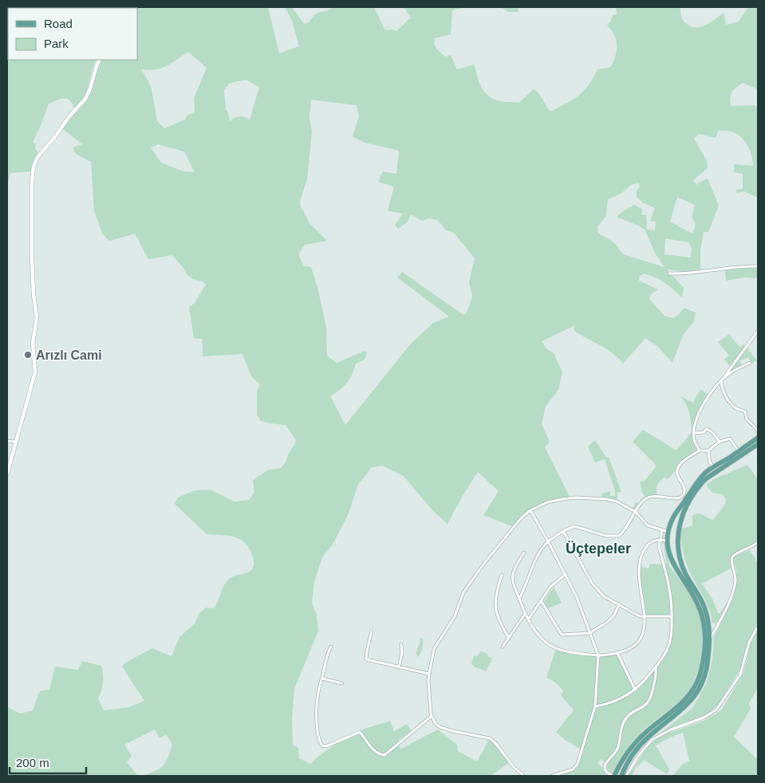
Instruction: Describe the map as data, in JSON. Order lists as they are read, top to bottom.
{
  "districts": ["Üçtepeler"],
  "places": ["Arızlı Cami"],
  "legend": ["Road", "Park"],
  "scale_bar": "200 m"
}
